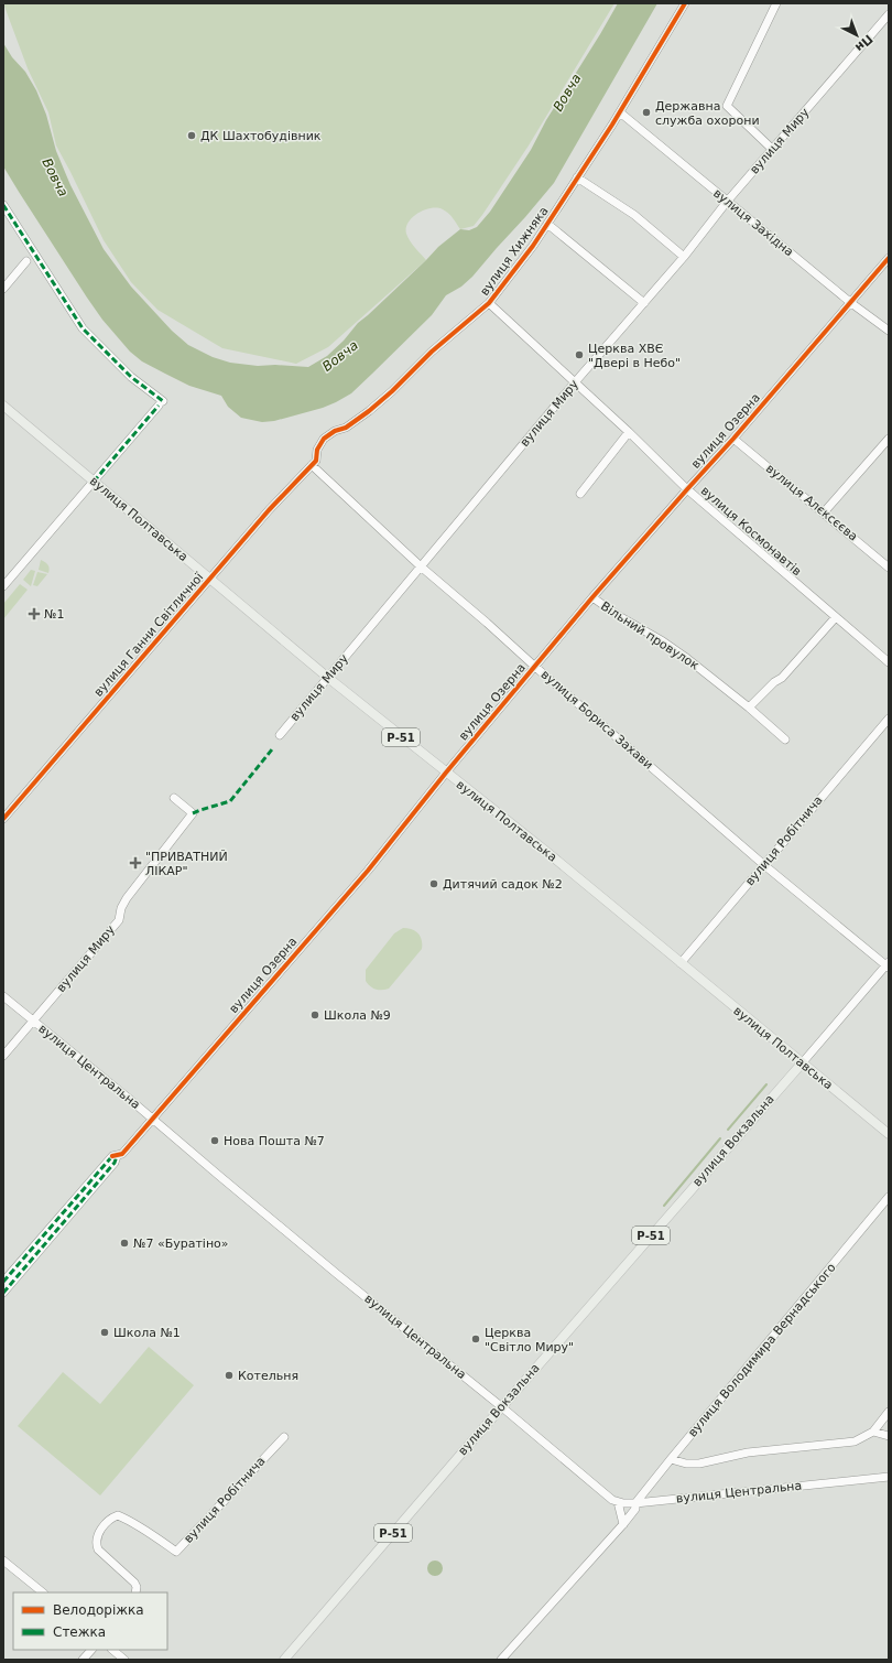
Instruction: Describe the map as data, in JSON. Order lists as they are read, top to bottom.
{
  "streets": {
    "main road": ["вулиця Полтавська", "Р-51", "вулиця Вокзальна"],
    "street": [
      "вулиця Миру",
      "вулиця Західна",
      "вулиця Хижняка",
      "вулиця Озерна",
      "вулиця Алєксєєва",
      "вулиця Космонавтів",
      "вулиця Ганни Світличної",
      "Вільний провулок",
      "вулиця Бориса Захави",
      "вулиця Робітнича",
      "вулиця Центральна",
      "вулиця Володимира Вернадського"
    ]
  },
  "crossings": [
    ["вулиця Миру", "вулиця Західна"],
    ["вулиця Миру", "вулиця Полтавська"],
    ["вулиця Миру", "вулиця Космонавтів"],
    ["вулиця Миру", "вулиця Бориса Захави"],
    ["вулиця Миру", "вулиця Центральна"],
    ["вулиця Західна", "вулиця Хижняка"],
    ["вулиця Західна", "вулиця Озерна"],
    ["вулиця Хижняка", "вулиця Космонавтів"],
    ["вулиця Хижняка", "вулиця Ганни Світличної"],
    ["вулиця Хижняка", "вулиця Бориса Захави"],
    ["вулиця Озерна", "вулиця Алєксєєва"],
    ["вулиця Озерна", "вулиця Полтавська"],
    ["вулиця Озерна", "вулиця Космонавтів"],
    ["вулиця Озерна", "Вільний провулок"],
    ["вулиця Озерна", "вулиця Бориса Захави"],
    ["вулиця Озерна", "вулиця Центральна"],
    ["вулиця Полтавська", "вулиця Ганни Світличної"],
    ["вулиця Полтавська", "вулиця Робітнича"],
    ["вулиця Полтавська", "вулиця Вокзальна"],
    ["вулиця Ганни Світличної", "вулиця Бориса Захави"],
    ["вулиця Бориса Захави", "вулиця Робітнича"],
    ["вулиця Бориса Захави", "вулиця Вокзальна"],
    ["вулиця Центральна", "вулиця Вокзальна"],
    ["вулиця Центральна", "вулиця Володимира Вернадського"]
  ],
  "water": ["Вовча"],
  "places": {
    "other": [
      "Державна служба охорони",
      "ДК Шахтобудівник",
      "Церква ХВЄ \"Двері в Небо\"",
      "Дитячий садок №2",
      "Школа №9",
      "Нова Пошта №7",
      "№7 «Буратіно»",
      "Школа №1",
      "Церква \"Світло Миру\"",
      "Котельня"
    ],
    "health": ["№1", "\"ПРИВАТНИЙ ЛІКАР\""]
  },
  "legend": ["Велодоріжка", "Стежка"],
  "north": "bottom right"
}
